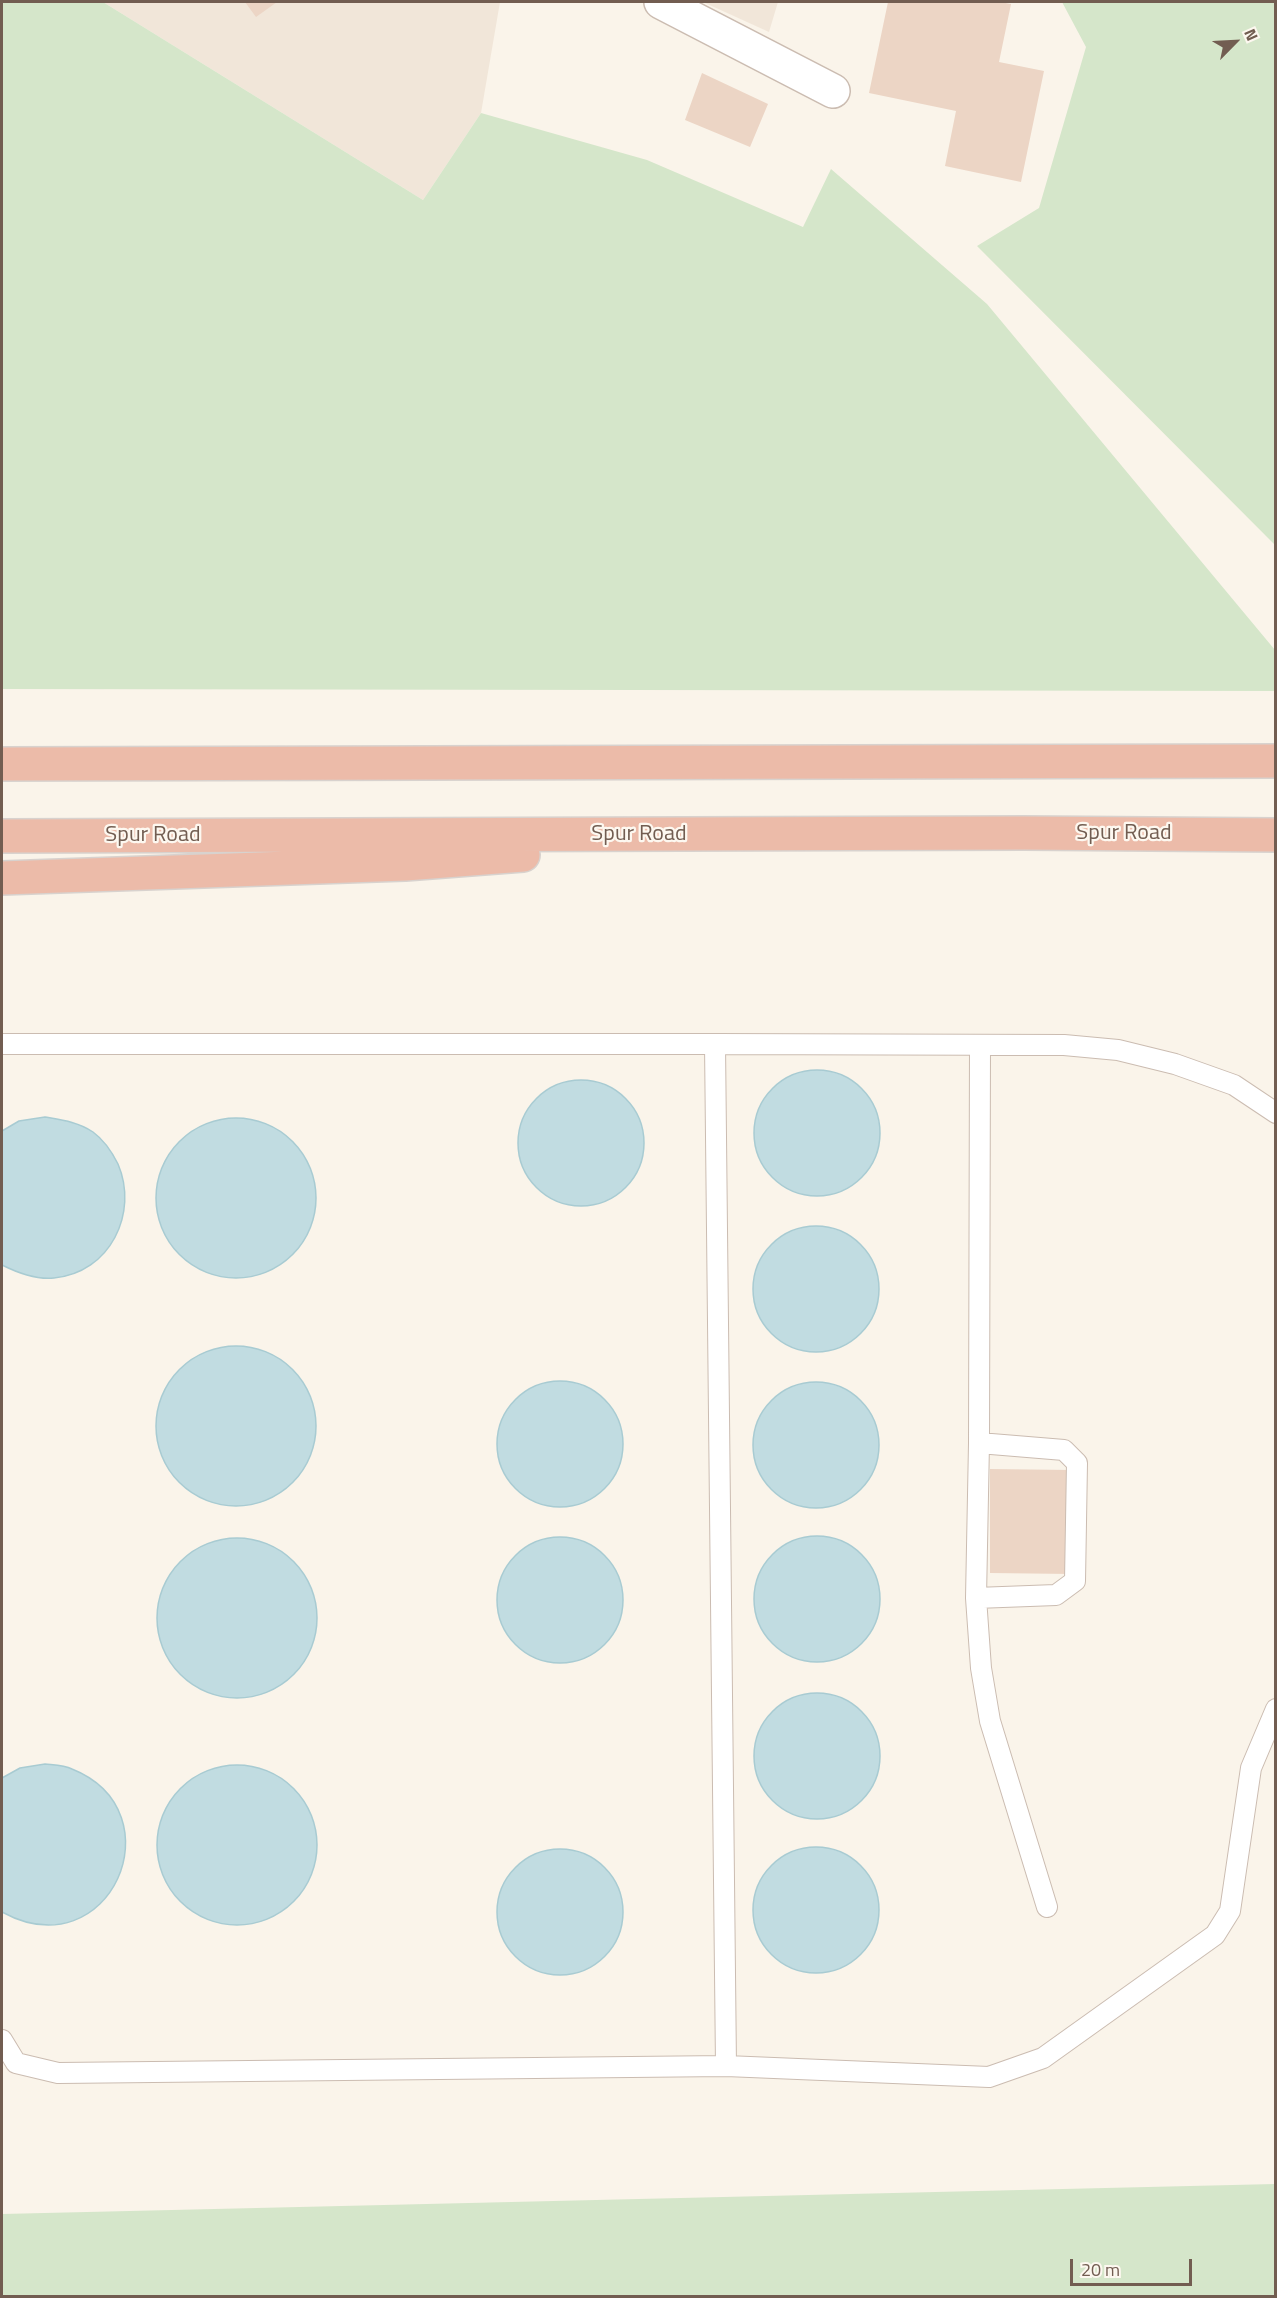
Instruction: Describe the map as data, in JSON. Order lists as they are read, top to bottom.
{
  "streets": {
    "highway": ["Spur Road"]
  },
  "scale_bar": "20 m",
  "north": "top right"
}
